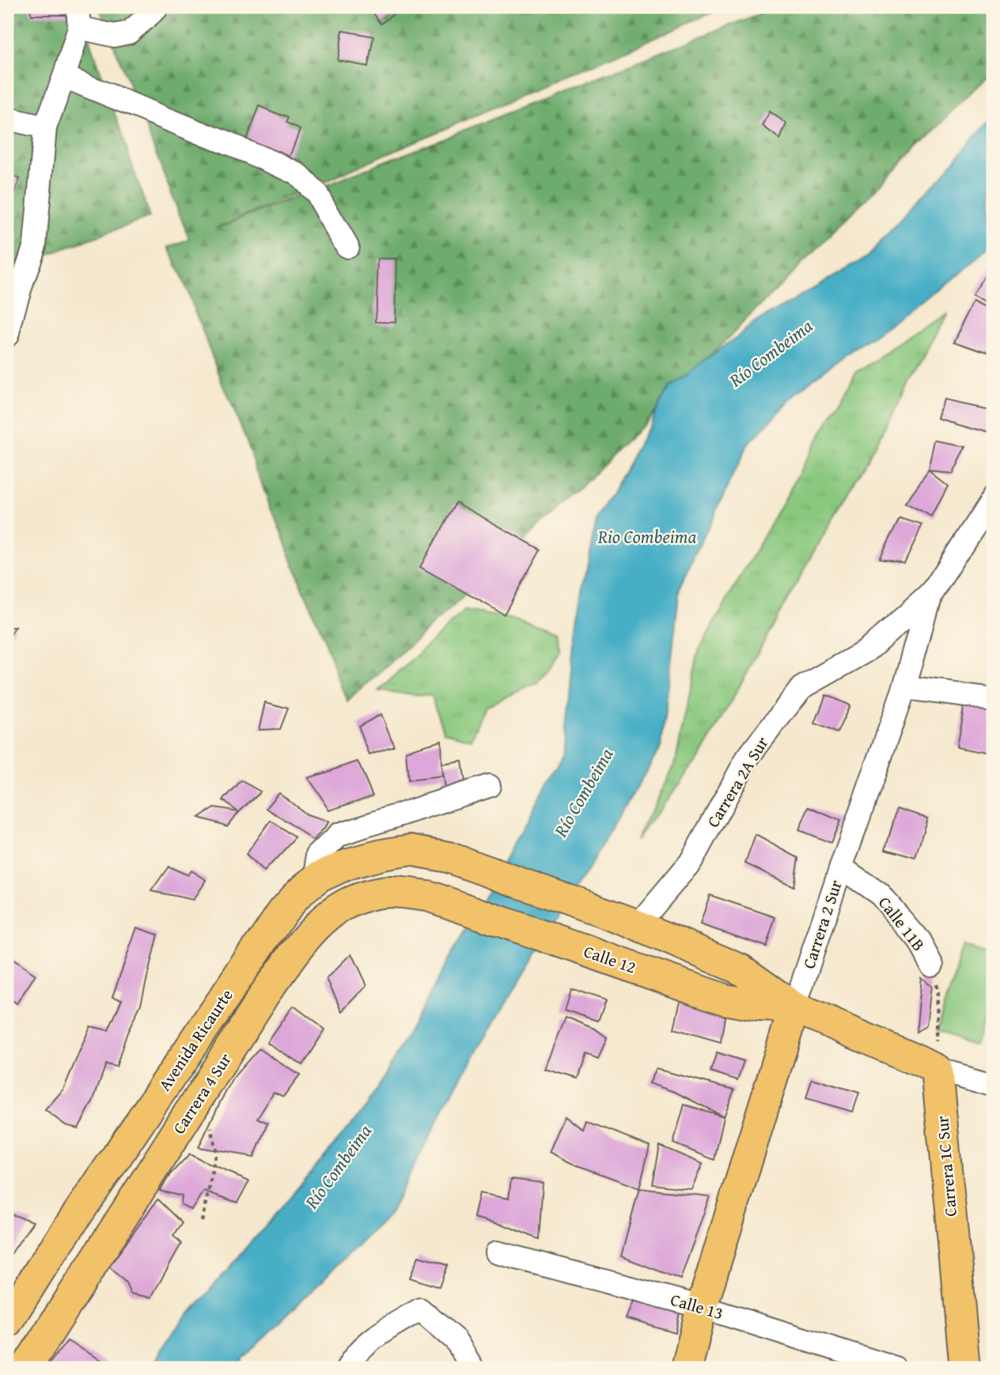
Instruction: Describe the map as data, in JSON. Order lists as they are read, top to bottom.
{
  "streets": {
    "main road": [
      "Carrera 2 Sur",
      "Calle 12",
      "Avenida Ricaurte",
      "Carrera 4 Sur",
      "Carrera 1C Sur"
    ],
    "street": ["Carrera 2A Sur", "Calle 11B", "Calle 13"]
  },
  "crossings": [
    ["Carrera 2A Sur", "Carrera 2 Sur"],
    ["Carrera 2A Sur", "Calle 12"],
    ["Calle 11B", "Carrera 2 Sur"],
    ["Carrera 2 Sur", "Calle 12"],
    ["Carrera 2 Sur", "Calle 13"],
    ["Calle 12", "Avenida Ricaurte"],
    ["Calle 12", "Carrera 4 Sur"],
    ["Calle 12", "Carrera 1C Sur"]
  ],
  "water": ["Río Combeima", "Rio Combeima"]
}
